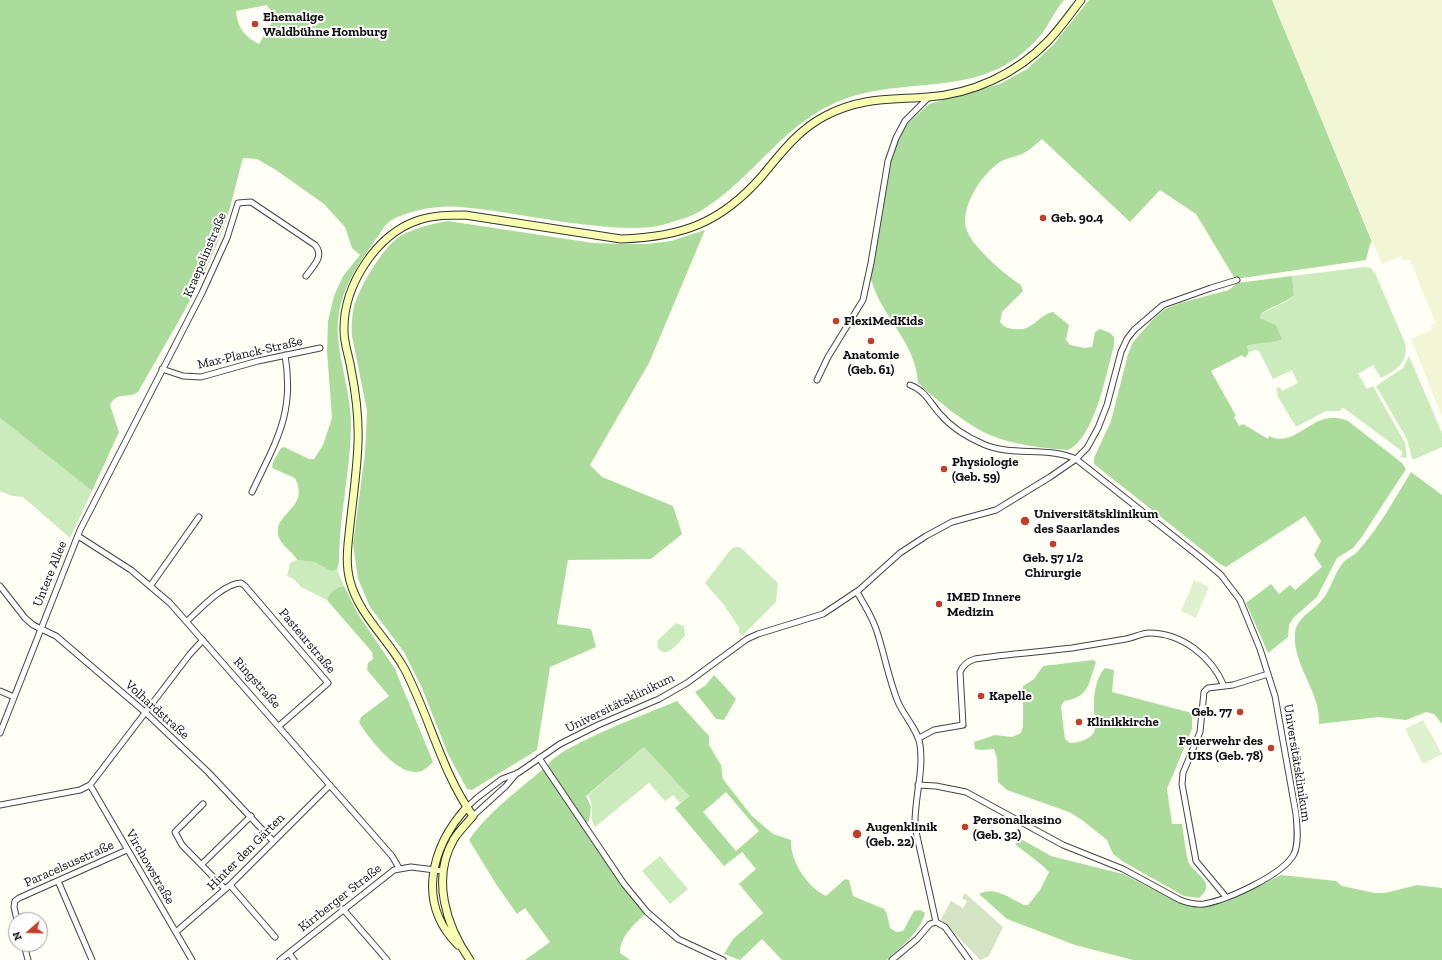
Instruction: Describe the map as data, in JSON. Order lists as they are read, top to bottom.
{
  "streets": {
    "street": [
      "Kraepelinstraße",
      "Max-Planck-Straße",
      "Untere Allee",
      "Pasteurstraße",
      "Ringstraße",
      "Universitätsklinikum",
      "Volhardstraße",
      "Hinter den Gärten",
      "Paracelsusstraße",
      "Virchowstraße",
      "Kirrberger Straße"
    ]
  },
  "crossings": [
    ["Kraepelinstraße", "Max-Planck-Straße"],
    ["Kraepelinstraße", "Untere Allee"],
    ["Untere Allee", "Ringstraße"],
    ["Untere Allee", "Volhardstraße"],
    ["Pasteurstraße", "Ringstraße"],
    ["Ringstraße", "Hinter den Gärten"],
    ["Ringstraße", "Kirrberger Straße"],
    ["Volhardstraße", "Hinter den Gärten"],
    ["Hinter den Gärten", "Virchowstraße"],
    ["Paracelsusstraße", "Virchowstraße"]
  ],
  "places": [
    "Ehemalige Waldbühne Homburg",
    "Geb. 90.4",
    "FlexiMedKids",
    "Anatomie (Geb. 61)",
    "Physiologie (Geb. 59)",
    "Universitätsklinikum des Saarlandes",
    "Geb. 57 1/2 Chirurgie",
    "IMED Innere Medizin",
    "Kapelle",
    "Geb. 77",
    "Klinikkirche",
    "Feuerwehr des UKS (Geb. 78)",
    "Personalkasino (Geb. 32)",
    "Augenklinik (Geb. 22)"
  ],
  "north": "left"
}
